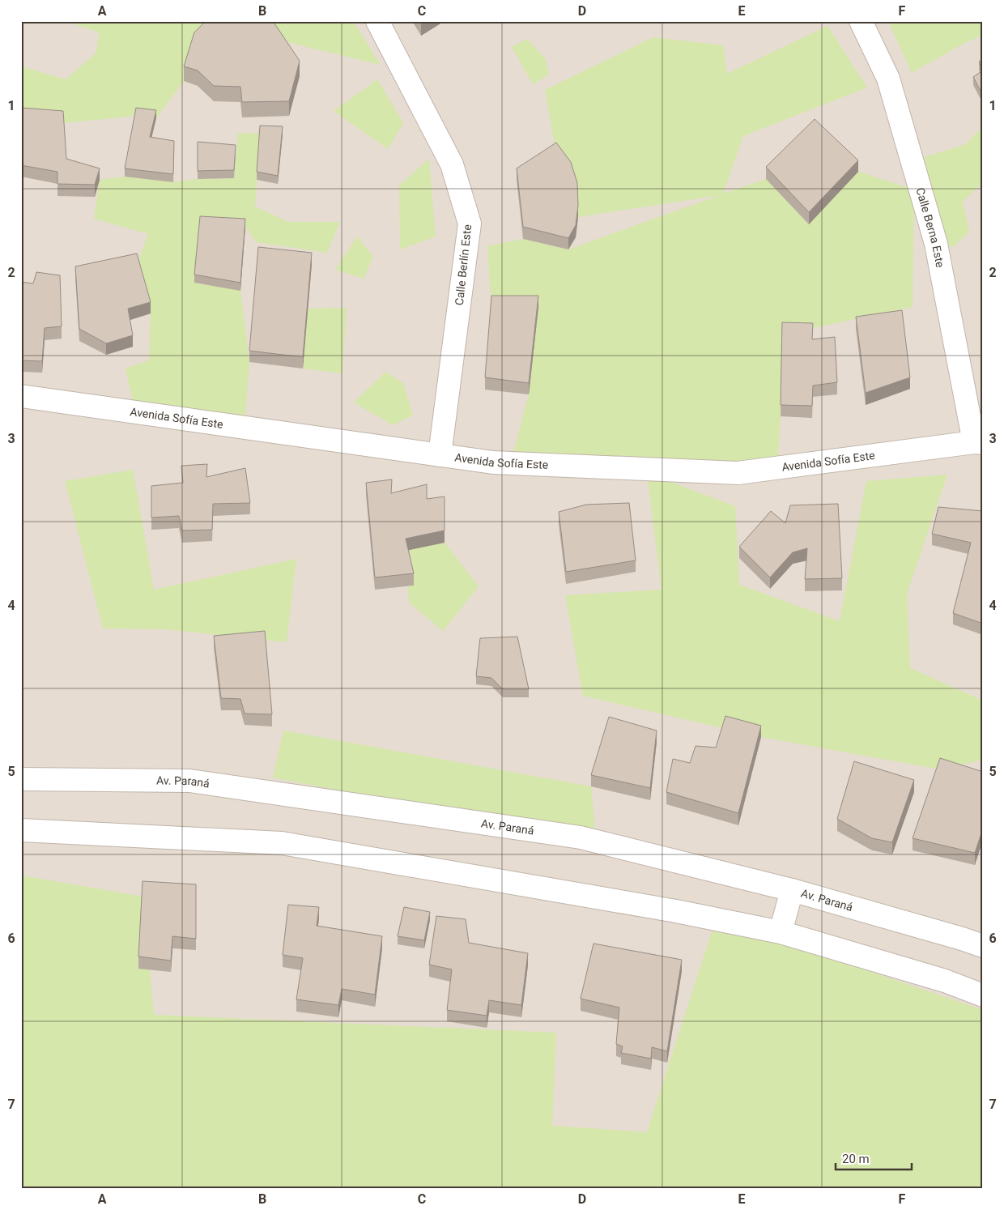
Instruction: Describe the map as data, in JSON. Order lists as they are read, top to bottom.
{
  "streets": {
    "street": [
      "Calle Berna Este",
      "Calle Berlín Este",
      "Avenida Sofía Este",
      "Av. Paraná"
    ]
  },
  "crossings": [
    ["Calle Berna Este", "Avenida Sofía Este"],
    ["Calle Berlín Este", "Avenida Sofía Este"]
  ],
  "scale_bar": "20 m",
  "grid": {
    "columns": [
      "A",
      "B",
      "C",
      "D",
      "E",
      "F"
    ],
    "rows": [
      "1",
      "2",
      "3",
      "4",
      "5",
      "6",
      "7"
    ]
  }
}
